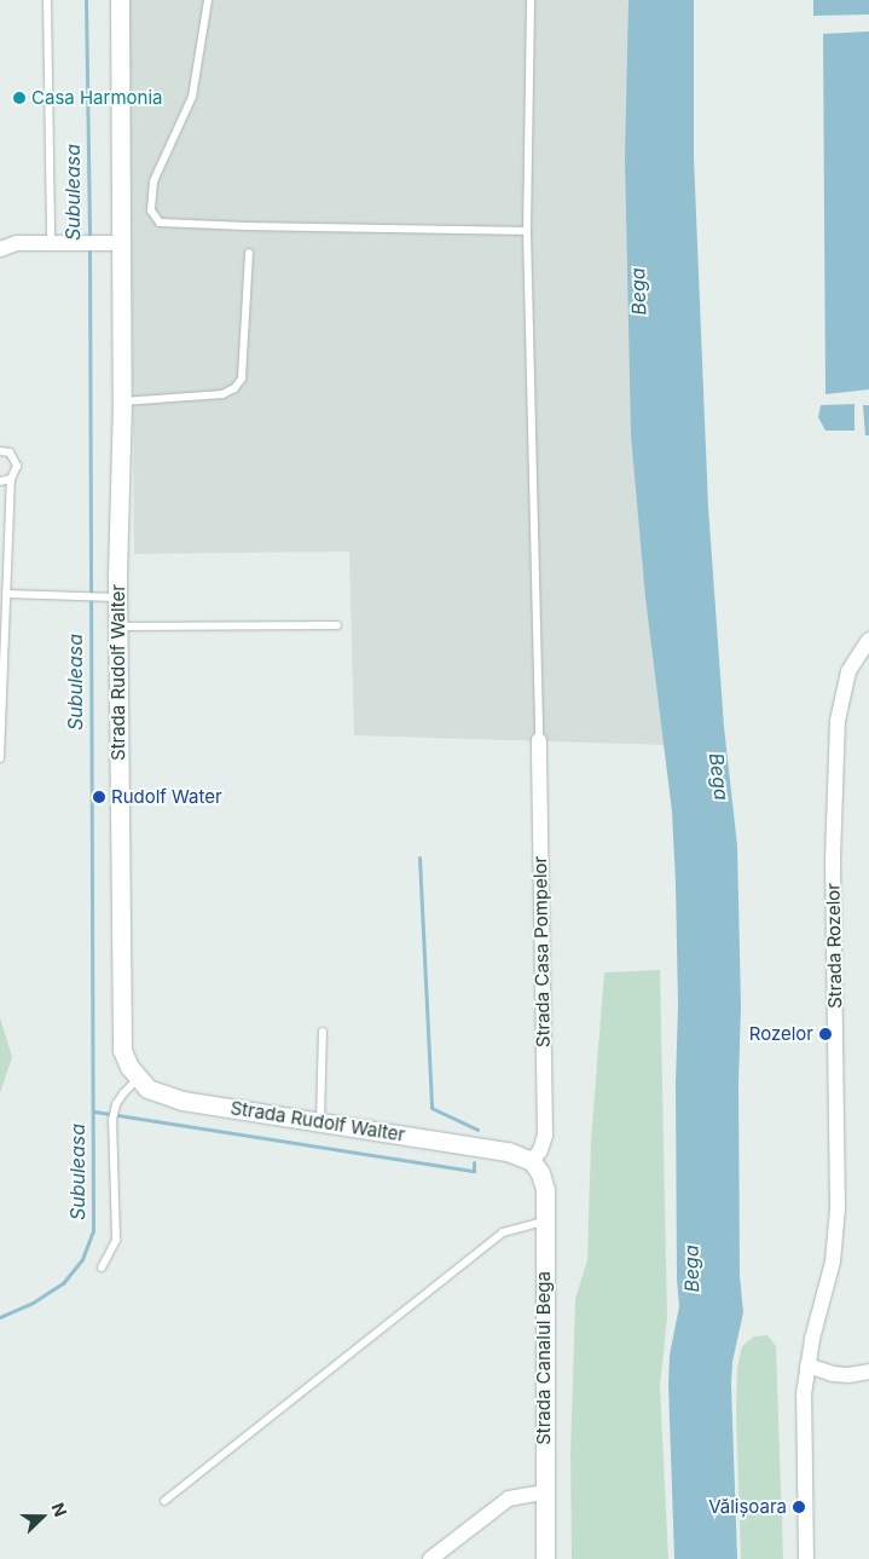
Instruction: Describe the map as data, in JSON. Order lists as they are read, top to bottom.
{
  "streets": {
    "street": [
      "Strada Rudolf Walter",
      "Strada Rozelor",
      "Strada Casa Pompelor",
      "Strada Canalul Bega"
    ]
  },
  "crossings": [
    ["Strada Rudolf Walter", "Strada Casa Pompelor"],
    ["Strada Rudolf Walter", "Strada Canalul Bega"],
    ["Strada Casa Pompelor", "Strada Canalul Bega"]
  ],
  "water": ["Subuleasa", "Bega"],
  "places": [
    "Casa Harmonia",
    "Rudolf Water",
    "Rozelor",
    "Vălișoara"
  ],
  "north": "right"
}
